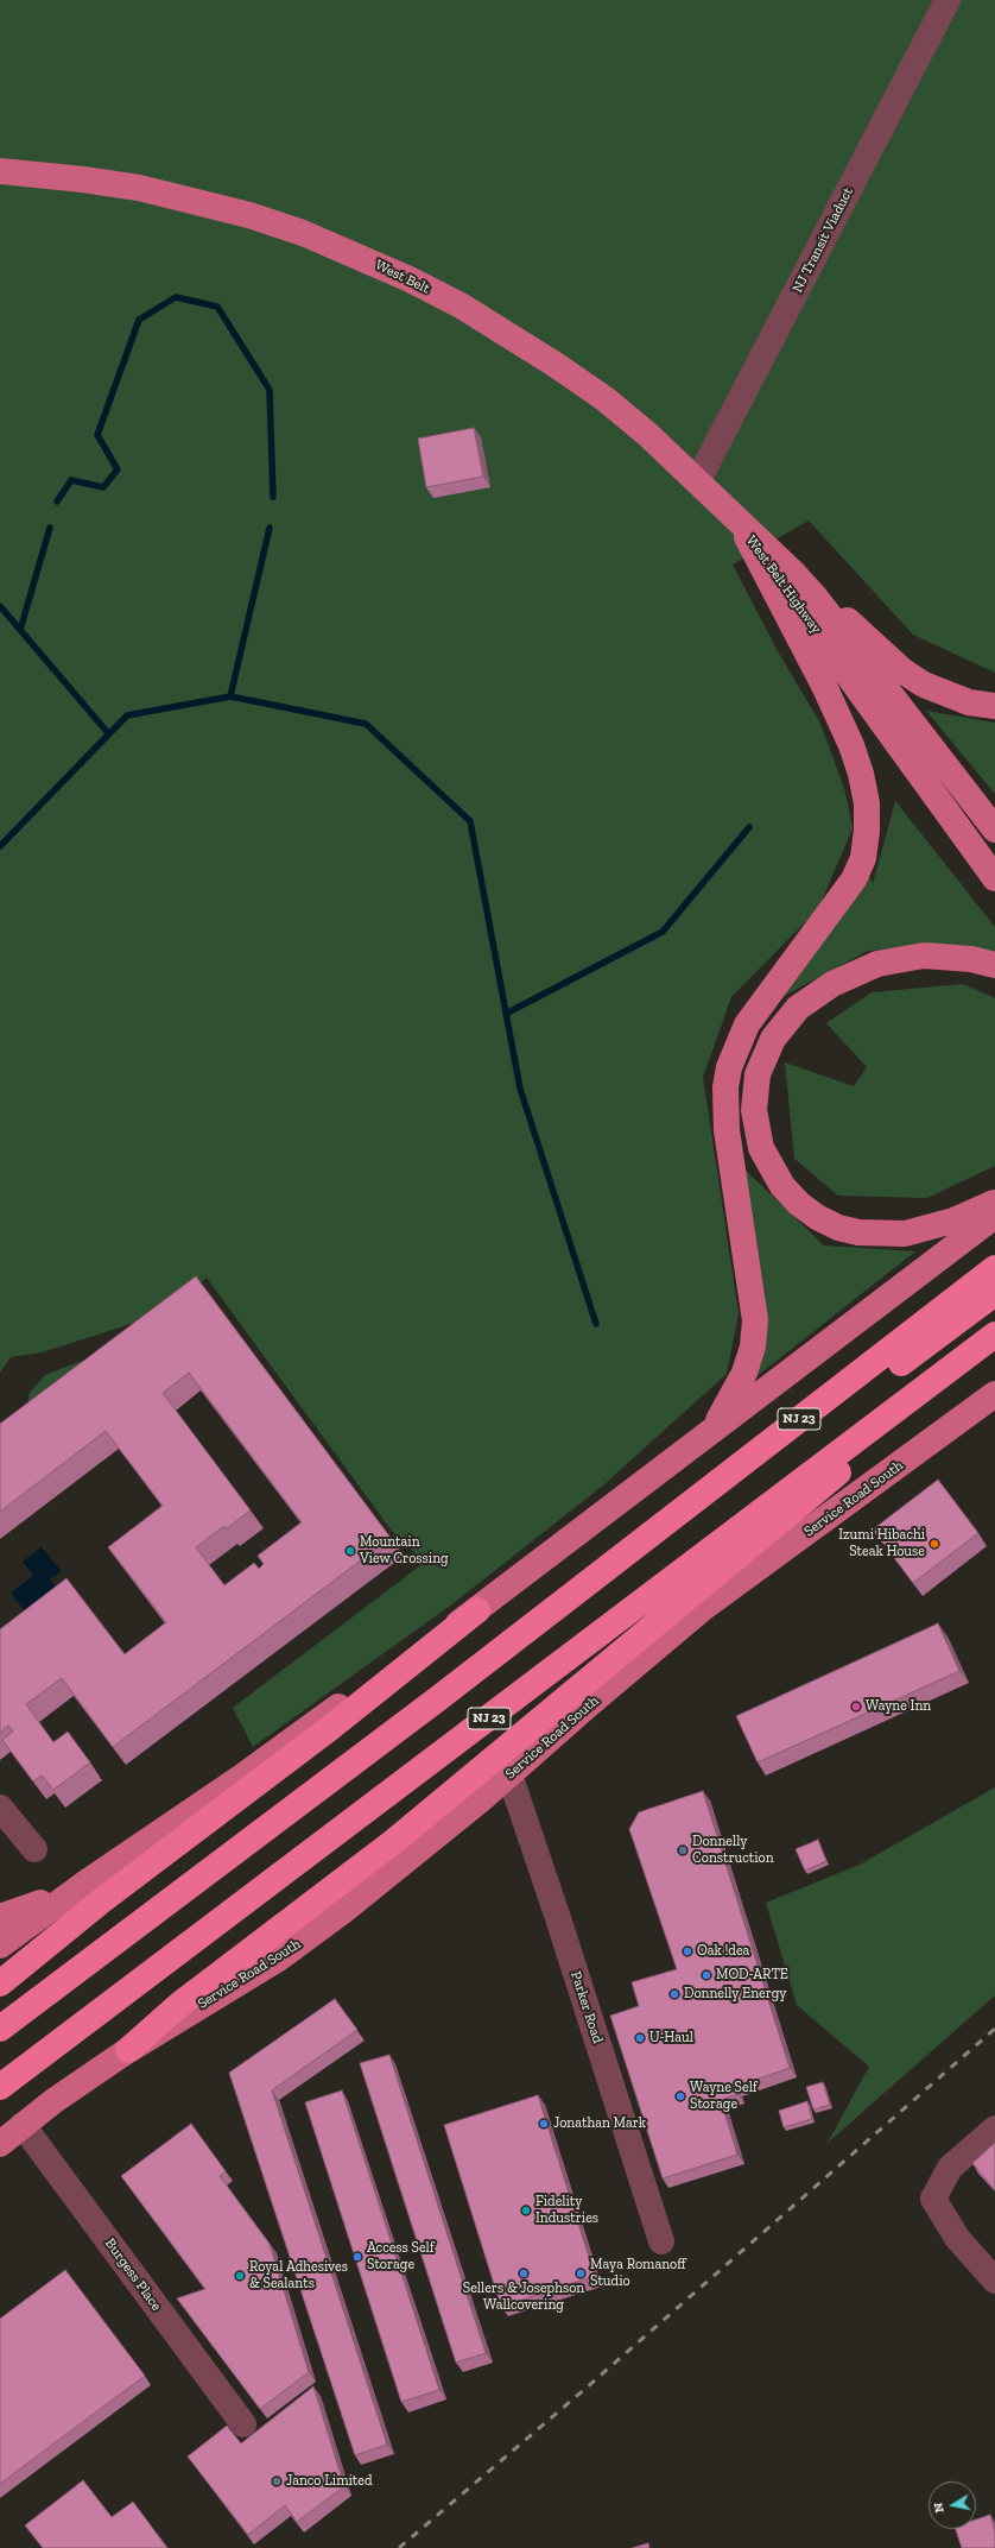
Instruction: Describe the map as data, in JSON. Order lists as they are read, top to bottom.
{
  "streets": {
    "highway": ["NJ 23"],
    "main road": ["West Belt", "West Belt Highway", "Service Road South"],
    "street": ["NJ Transit Viaduct", "Parker Road", "Burgess Place"]
  },
  "crossings": [
    ["NJ Transit Viaduct", "West Belt"],
    ["West Belt", "West Belt Highway"],
    ["Service Road South", "Parker Road"],
    ["Service Road South", "Burgess Place"]
  ],
  "places": [
    "Izumi Hibachi Steak House",
    "Mountain View Crossing",
    "Wayne Inn",
    "Donnelly Construction",
    "Oak !dea",
    "MOD-ARTE",
    "Donnelly Energy",
    "U-Haul",
    "Wayne Self Storage",
    "Jonathan Mark",
    "Fidelity Industries",
    "Access Self Storage",
    "Sellers & Josephson Wallcovering",
    "Maya Romanoff Studio",
    "Royal Adhesives & Sealants",
    "Janco Limited"
  ],
  "north": "left"
}
